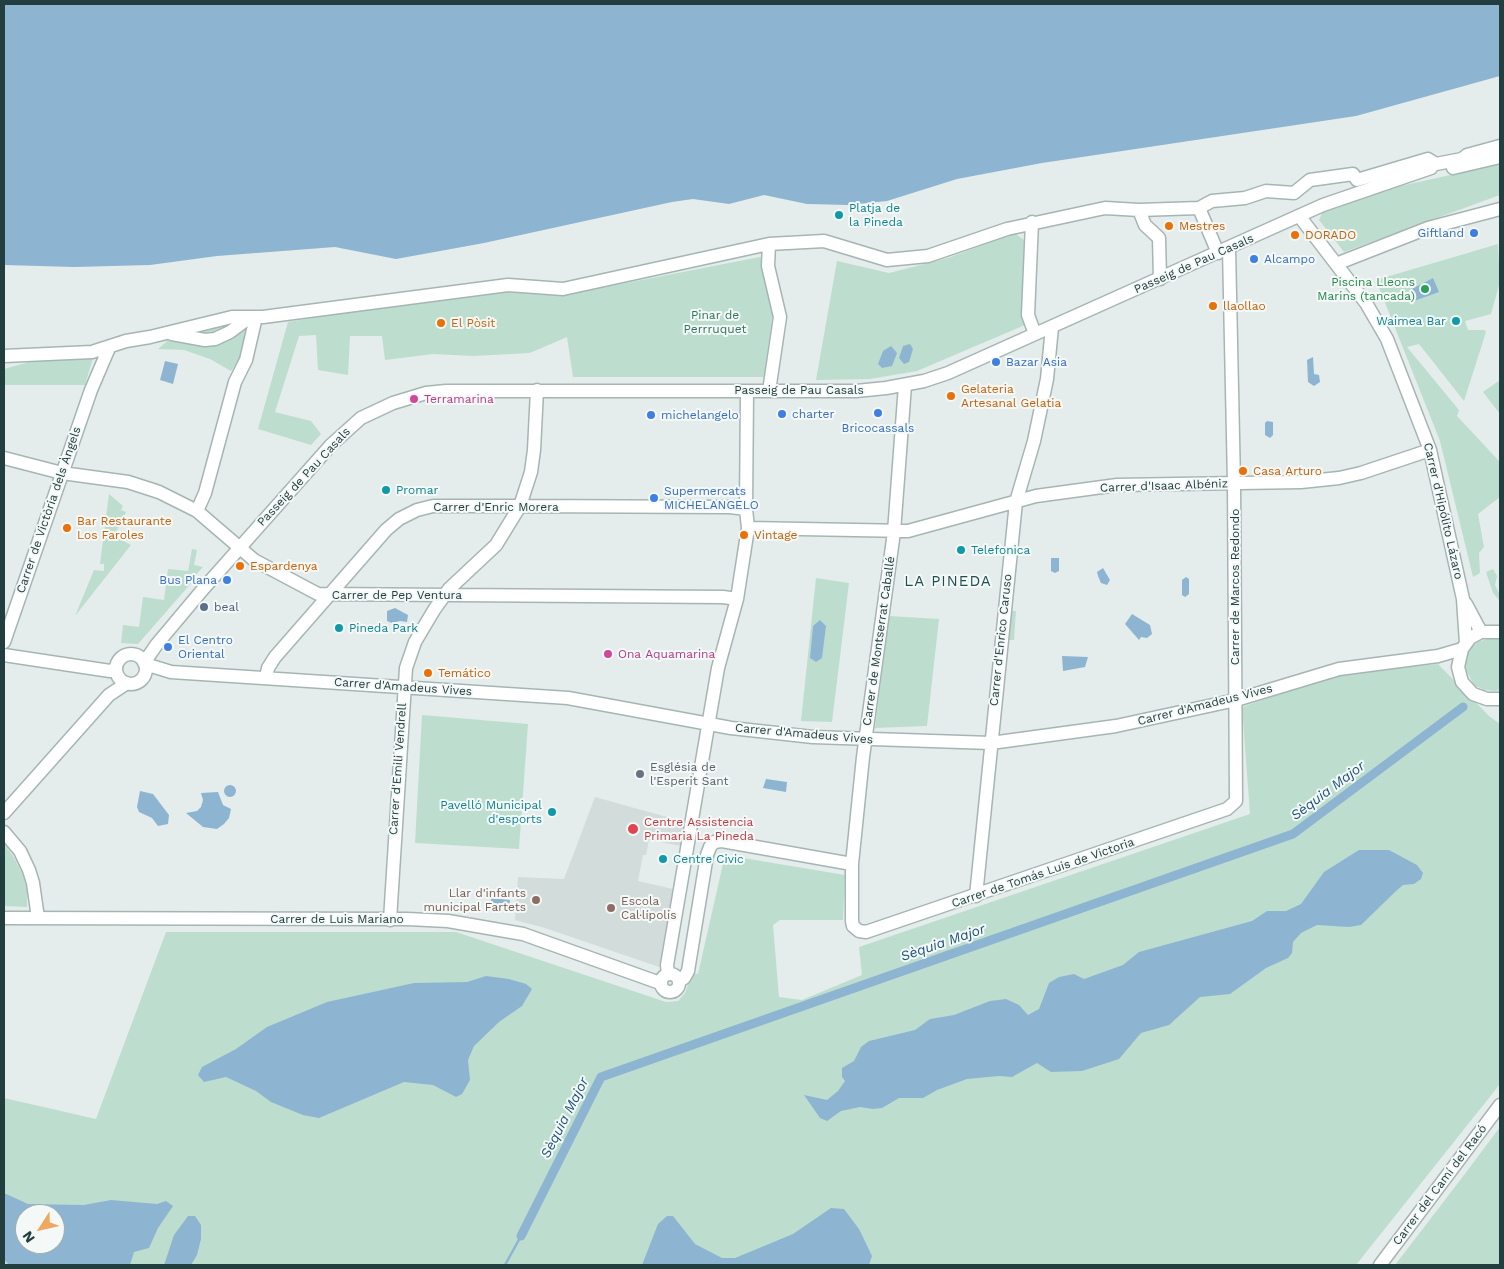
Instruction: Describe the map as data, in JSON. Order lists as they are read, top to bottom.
{
  "streets": {
    "street": [
      "Passeig de Pau Casals",
      "Carrer d'Isaac Albéniz",
      "Carrer d'Enric Morera",
      "Carrer de Victòria dels Àngels",
      "Carrer d'Hipólito Lázaro",
      "Carrer de Marcos Redondo",
      "Carrer de Pep Ventura",
      "Carrer d'Enrico Caruso",
      "Carrer de Montserrat Caballé",
      "Carrer d'Amadeus Vives",
      "Carrer d'Emili Vendrell",
      "Carrer de Tomás Luis de Victoria",
      "Carrer de Luis Mariano",
      "Carrer del Camí del Racó"
    ]
  },
  "crossings": [
    ["Passeig de Pau Casals", "Carrer d'Hipólito Lázaro"],
    ["Passeig de Pau Casals", "Carrer de Marcos Redondo"],
    ["Passeig de Pau Casals", "Carrer de Pep Ventura"],
    ["Passeig de Pau Casals", "Carrer d'Enrico Caruso"],
    ["Passeig de Pau Casals", "Carrer de Montserrat Caballé"],
    ["Passeig de Pau Casals", "Carrer d'Amadeus Vives"],
    ["Passeig de Pau Casals", "Carrer d'Emili Vendrell"],
    ["Carrer d'Isaac Albéniz", "Carrer d'Hipólito Lázaro"],
    ["Carrer d'Isaac Albéniz", "Carrer de Marcos Redondo"],
    ["Carrer d'Isaac Albéniz", "Carrer d'Enrico Caruso"],
    ["Carrer d'Isaac Albéniz", "Carrer de Montserrat Caballé"],
    ["Carrer d'Enric Morera", "Carrer de Pep Ventura"],
    ["Carrer d'Enric Morera", "Carrer d'Amadeus Vives"],
    ["Carrer d'Enric Morera", "Carrer d'Emili Vendrell"],
    ["Carrer de Victòria dels Àngels", "Carrer de Pep Ventura"],
    ["Carrer d'Hipólito Lázaro", "Carrer d'Amadeus Vives"],
    ["Carrer de Marcos Redondo", "Carrer d'Amadeus Vives"],
    ["Carrer de Marcos Redondo", "Carrer de Tomás Luis de Victoria"],
    ["Carrer de Pep Ventura", "Carrer d'Emili Vendrell"],
    ["Carrer d'Enrico Caruso", "Carrer d'Amadeus Vives"],
    ["Carrer d'Enrico Caruso", "Carrer de Tomás Luis de Victoria"],
    ["Carrer de Montserrat Caballé", "Carrer d'Amadeus Vives"],
    ["Carrer de Montserrat Caballé", "Carrer de Tomás Luis de Victoria"],
    ["Carrer d'Amadeus Vives", "Carrer d'Emili Vendrell"],
    ["Carrer d'Emili Vendrell", "Carrer de Luis Mariano"]
  ],
  "districts": ["LA PINEDA"],
  "water": ["Sèquia Major"],
  "parks": ["Pinar de Perrruquet"],
  "places": [
    "Platja de la Pineda",
    "Mestres",
    "Giftland",
    "DORADO",
    "Alcampo",
    "Piscina Lleons Marins (tancada)",
    "llaollao",
    "Waimea Bar",
    "El Pòsit",
    "Bazar Asia",
    "Gelateria Artesanal Gelatia",
    "Terramarina",
    "Bricocassals",
    "charter",
    "michelangelo",
    "Casa Arturo",
    "Promar",
    "Supermercats MICHELANGELO",
    "Bar Restaurante Los Faroles",
    "Vintage",
    "Telefonica",
    "Espardenya",
    "Bus Plana",
    "beal",
    "Pineda Park",
    "El Centro Oriental",
    "Ona Aquamarina",
    "Temático",
    "Església de l'Esperit Sant",
    "Pavelló Municipal d'esports",
    "Centre Assistencia Primaria La Pineda",
    "Centre Civic",
    "Llar d'infants municipal Fartets",
    "Escola Cal·lípolis"
  ],
  "north": "bottom left"
}
